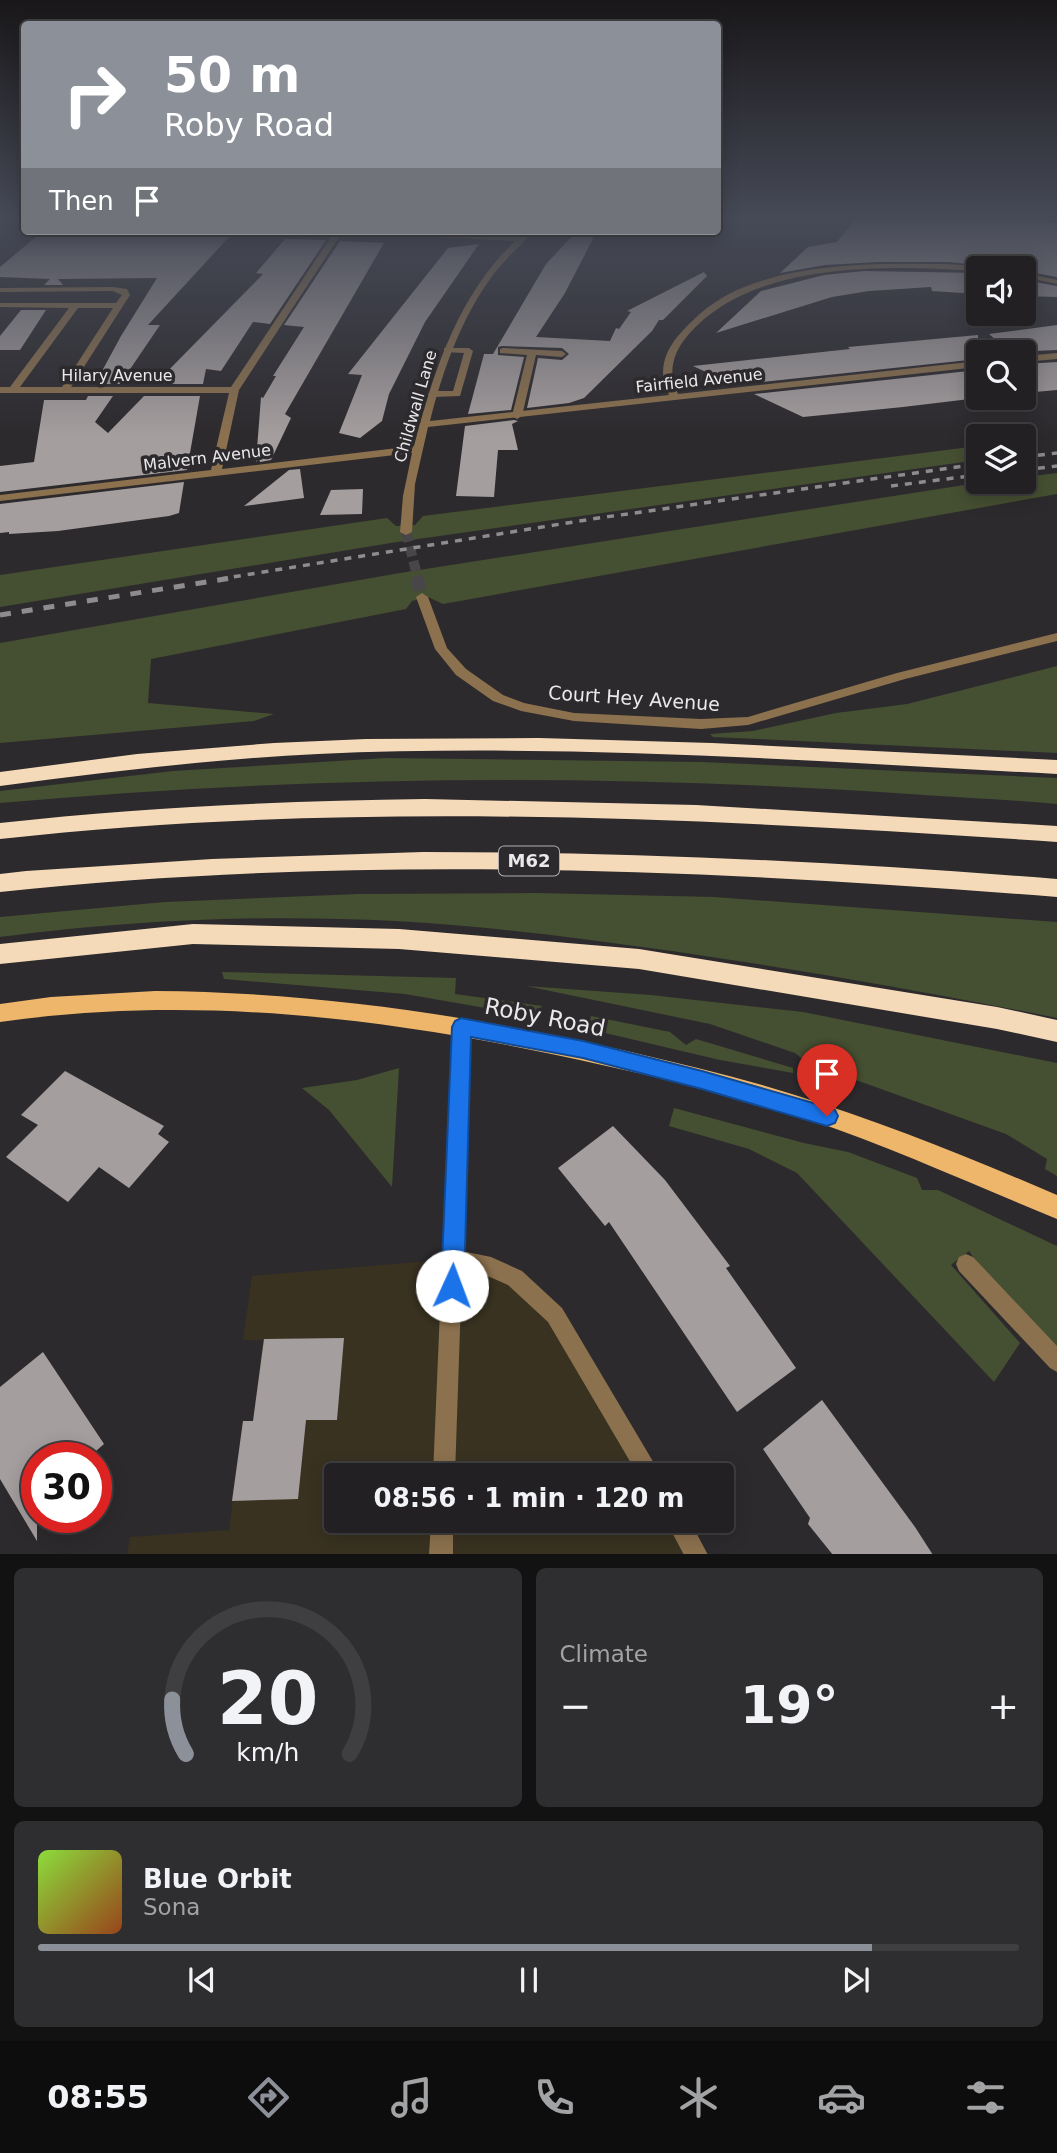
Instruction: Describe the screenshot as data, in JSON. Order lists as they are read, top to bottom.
{
  "streets": {
    "highway": ["M62"],
    "main road": ["Roby Road"],
    "street": [
      "Hilary Avenue",
      "Fairfield Avenue",
      "Childwall Lane",
      "Malvern Avenue",
      "Court Hey Avenue"
    ]
  },
  "crossings": [
    ["Fairfield Avenue", "Childwall Lane"],
    ["Childwall Lane", "Malvern Avenue"]
  ],
  "page": {
    "turn": ["50 m", "Roby Road"],
    "then": "Then",
    "limit": "30",
    "trip": "08:56 · 1 min · 120 m",
    "tile": "Climate",
    "heat": ["−", "19°", "+"],
    "song": ["Blue Orbit", "Sona"],
    "tabs": "08:55",
    "gauge": ["20", "km/h"]
  }
}
